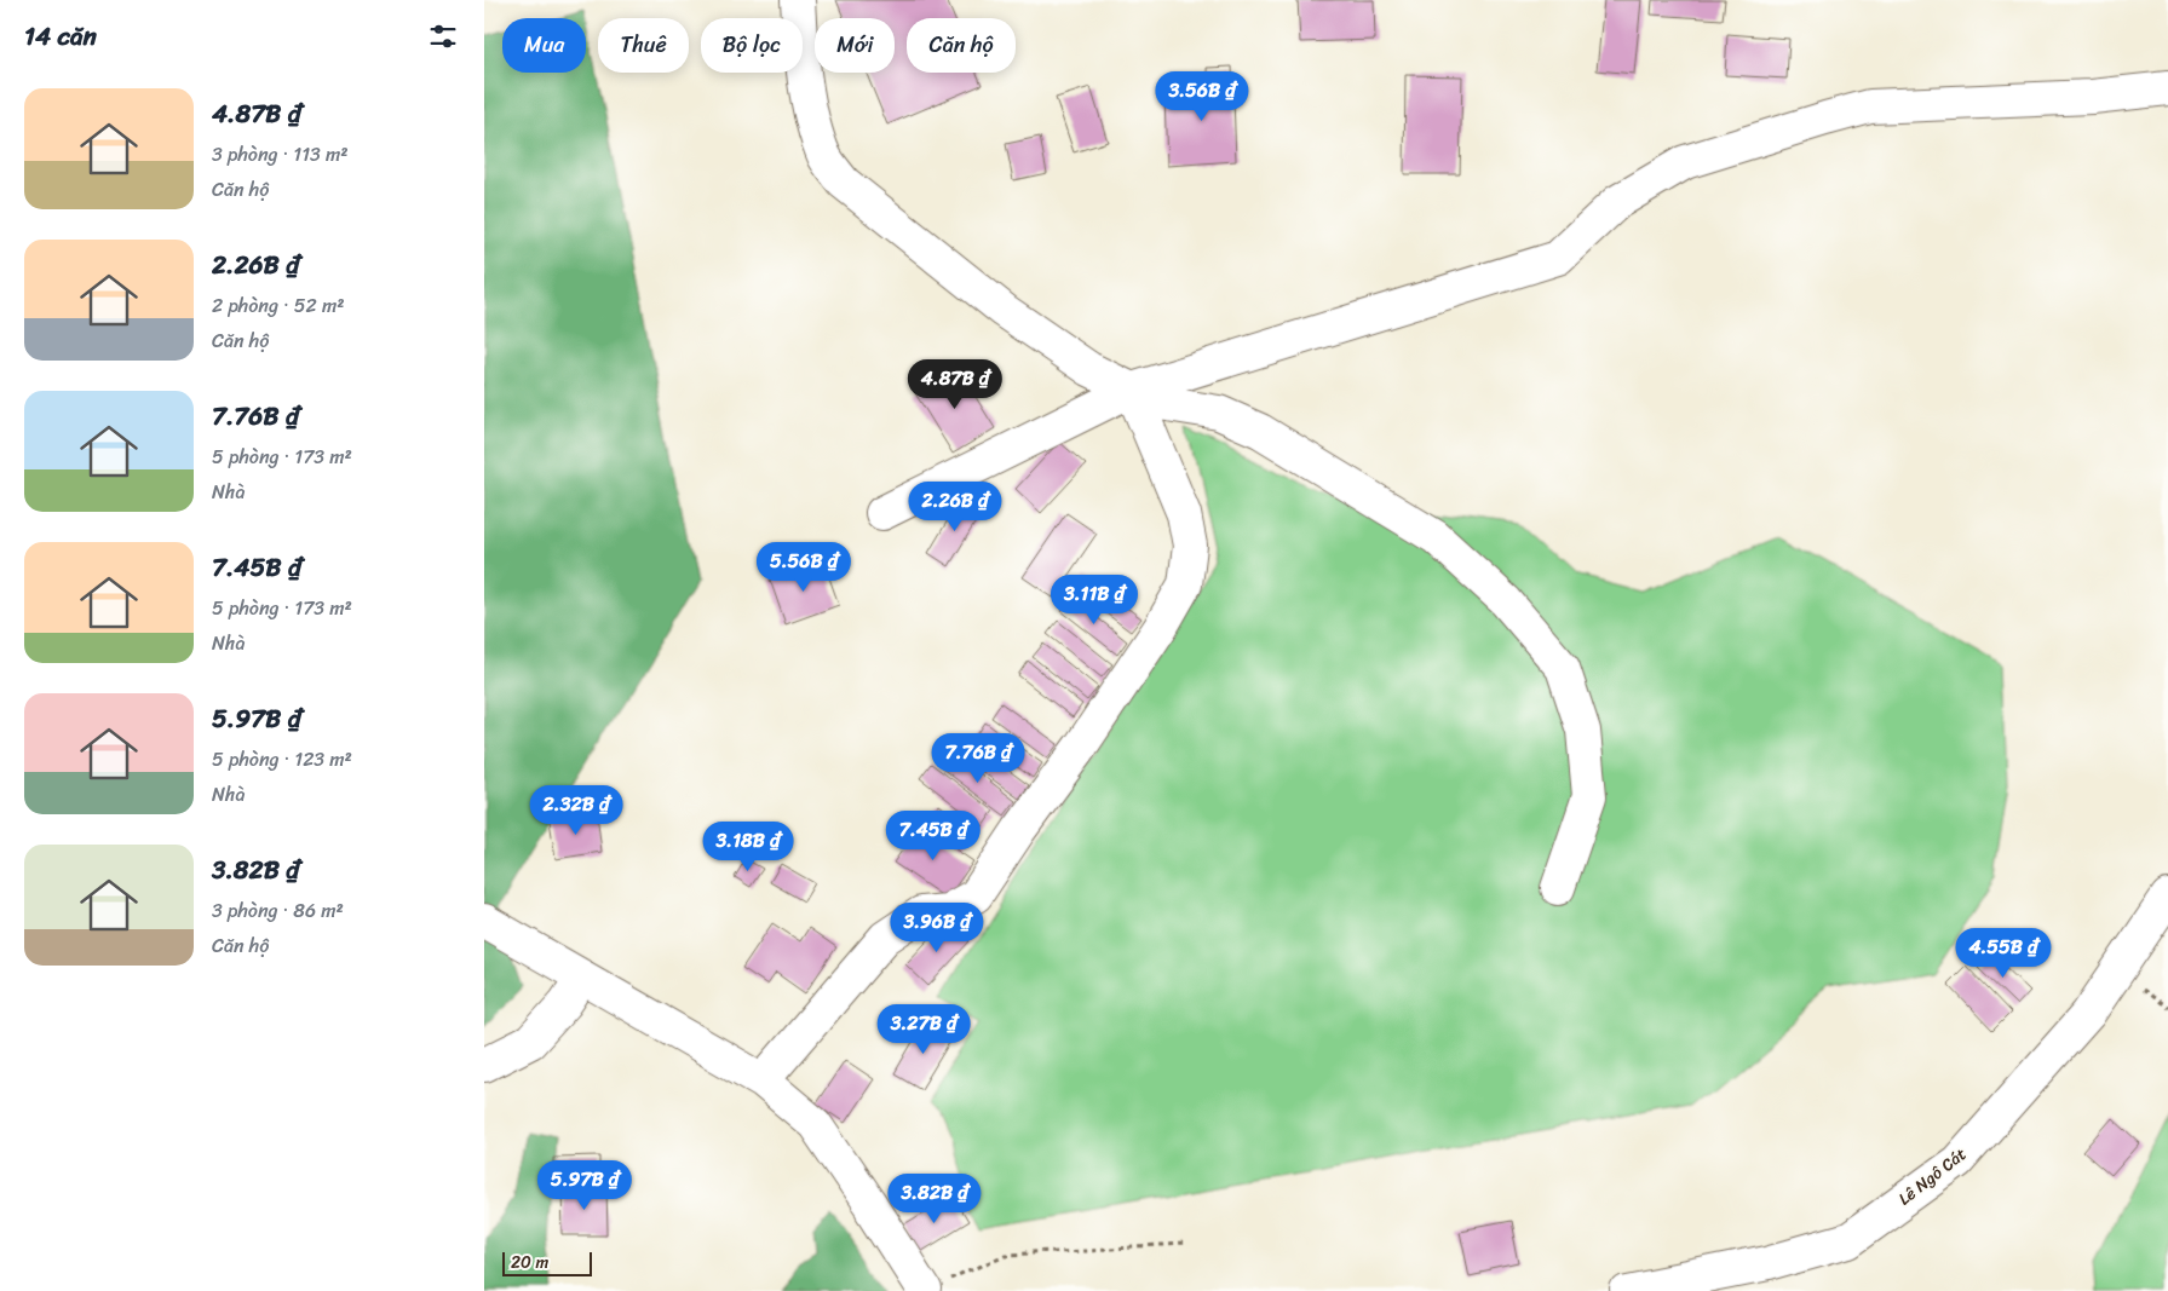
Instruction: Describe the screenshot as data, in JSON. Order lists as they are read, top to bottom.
{
  "streets": {
    "street": ["Lê Ngô Cát"]
  },
  "scale_bar": "20 m",
  "page": {
    "heading": "14 căn",
    "chip": [
      "Mua",
      "Thuê",
      "Bộ lọc",
      "Mới",
      "Căn hộ"
    ],
    "price": [
      "3.56B ₫",
      "4.87B ₫",
      "2.26B ₫",
      "5.56B ₫",
      "3.11B ₫",
      "7.76B ₫",
      "2.32B ₫",
      "7.45B ₫",
      "3.18B ₫",
      "3.96B ₫",
      "4.55B ₫",
      "3.27B ₫",
      "5.97B ₫",
      "3.82B ₫"
    ],
    "list": [
      {
        "name": "4.87B ₫",
        "note": "3 phòng · 113 m² · Căn hộ"
      },
      {
        "name": "2.26B ₫",
        "note": "2 phòng · 52 m² · Căn hộ"
      },
      {
        "name": "7.76B ₫",
        "note": "5 phòng · 173 m² · Nhà"
      },
      {
        "name": "7.45B ₫",
        "note": "5 phòng · 173 m² · Nhà"
      },
      {
        "name": "5.97B ₫",
        "note": "5 phòng · 123 m² · Nhà"
      },
      {
        "name": "3.82B ₫",
        "note": "3 phòng · 86 m² · Căn hộ"
      }
    ],
    "scale": "20 m"
  }
}
